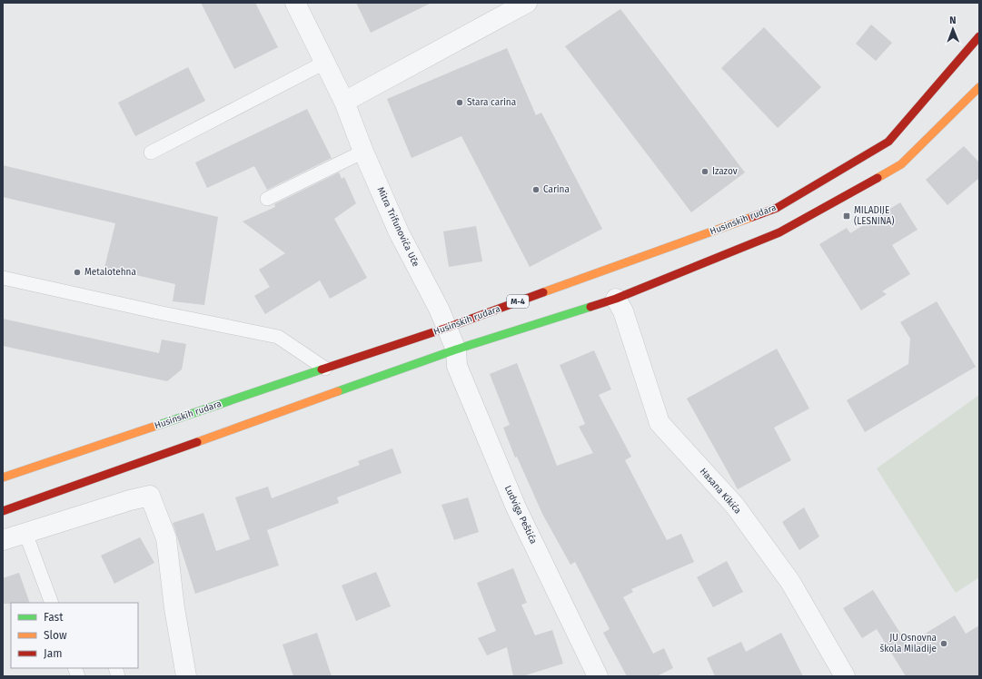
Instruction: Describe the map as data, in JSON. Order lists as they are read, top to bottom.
{
  "streets": {
    "main road": ["Husinskih rudara", "M-4"],
    "street": ["Mitra Trifunovića Uče", "Hasana Kikića", "Ludviga Peštića"]
  },
  "crossings": [
    ["Husinskih rudara", "Mitra Trifunovića Uče"],
    ["Mitra Trifunovića Uče", "Ludviga Peštića"]
  ],
  "places": {
    "other": [
      "Stara carina",
      "Izazov",
      "Carina",
      "Metalotehna",
      "JU Osnovna škola Miladije"
    ],
    "transit": ["MILADIJE (LESNINA)"]
  },
  "legend": ["Fast", "Slow", "Jam"],
  "north": "top"
}
